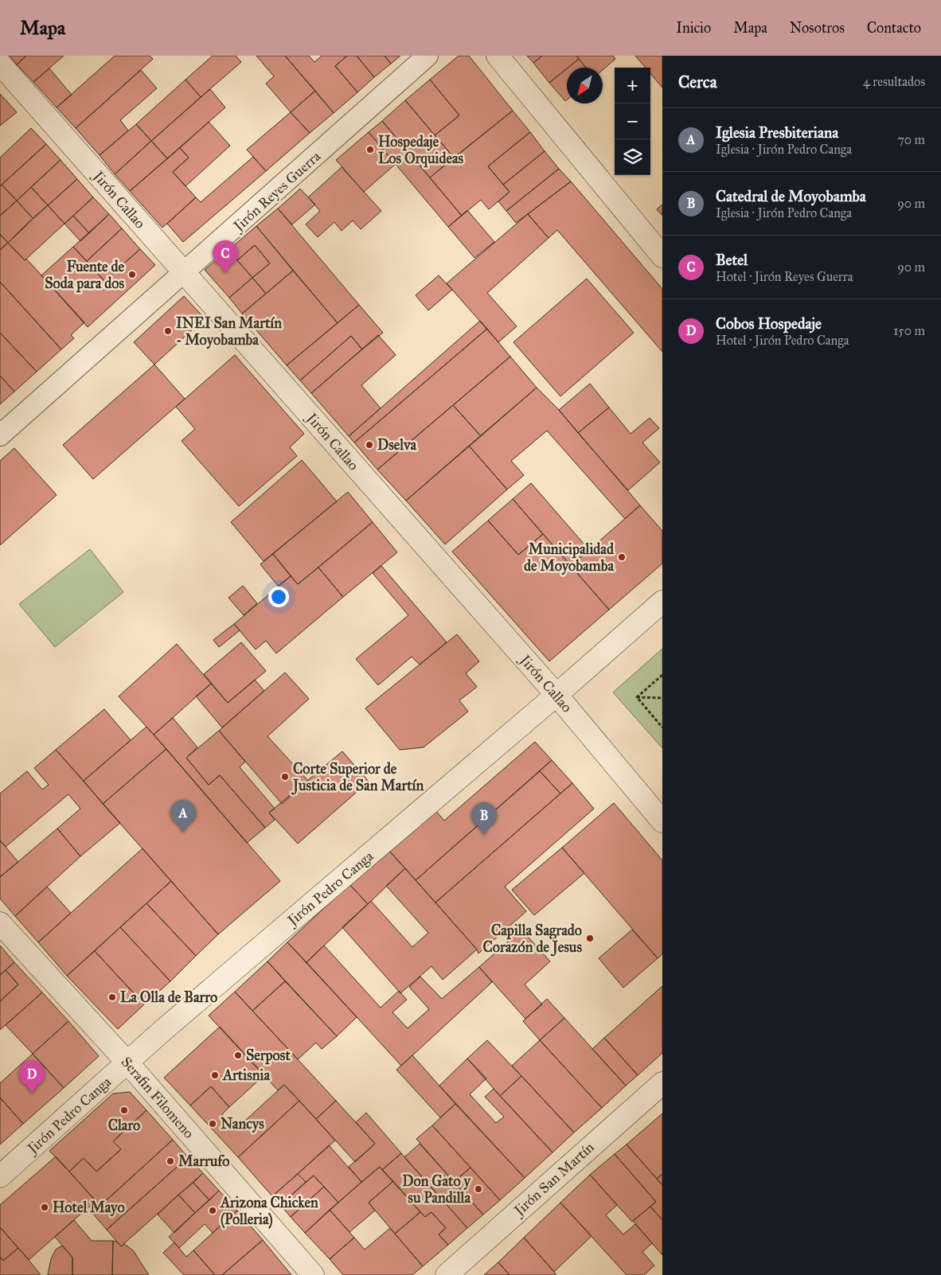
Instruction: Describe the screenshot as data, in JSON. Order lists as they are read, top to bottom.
{
  "streets": {
    "street": [
      "Jirón Reyes Guerra",
      "Jirón Callao",
      "Jirón Pedro Canga",
      "Serafin Filomeno",
      "Jirón San Martín"
    ]
  },
  "crossings": [
    ["Jirón Reyes Guerra", "Jirón Callao"],
    ["Jirón Callao", "Jirón Pedro Canga"],
    ["Jirón Pedro Canga", "Serafin Filomeno"]
  ],
  "places": [
    "Hospedaje Los Orquideas",
    "Fuente de Soda para dos",
    "INEI San Martín - Moyobamba",
    "Dselva",
    "Municipalidad de Moyobamba",
    "Corte Superior de Justicia de San Martín",
    "Capilla Sagrado Corazón de Jesus",
    "La Olla de Barro",
    "Serpost",
    "Artisnia",
    "Claro",
    "Nancys",
    "Marrufo",
    "Don Gato y su Pandilla",
    "Hotel Mayo",
    "Arizona Chicken (Polleria)"
  ],
  "north": "bottom left",
  "page": {
    "header": "Mapa",
    "nav": [
      "Inicio",
      "Mapa",
      "Nosotros",
      "Contacto"
    ],
    "heading": ["Cerca", "4 resultados"],
    "map_buttons": ["+", "−"],
    "list": [
      {
        "mark": "A",
        "name": "Iglesia Presbiteriana",
        "note": "Iglesia · Jirón Pedro Canga",
        "value": "70 m"
      },
      {
        "mark": "B",
        "name": "Catedral de Moyobamba",
        "note": "Iglesia · Jirón Pedro Canga",
        "value": "90 m"
      },
      {
        "mark": "C",
        "name": "Betel",
        "note": "Hotel · Jirón Reyes Guerra",
        "value": "90 m"
      },
      {
        "mark": "D",
        "name": "Cobos Hospedaje",
        "note": "Hotel · Jirón Pedro Canga",
        "value": "150 m"
      }
    ],
    "pins": [
      "C",
      "A",
      "B",
      "D"
    ]
  }
}
